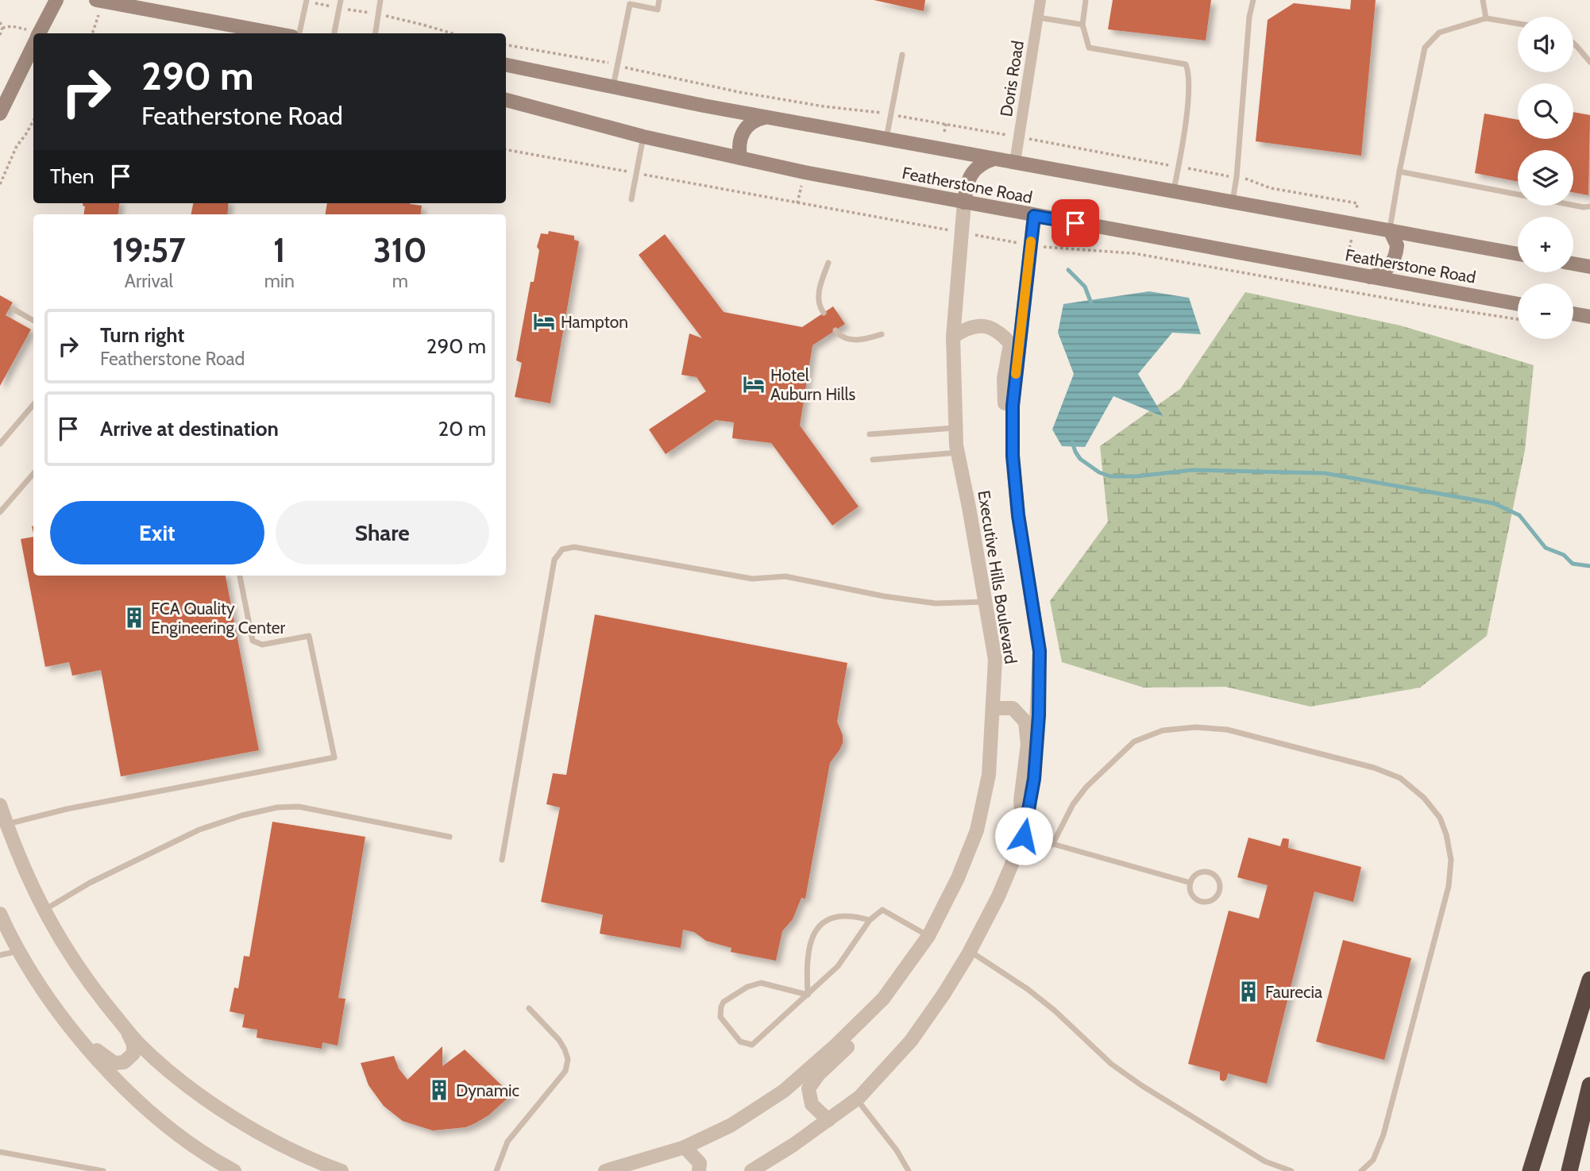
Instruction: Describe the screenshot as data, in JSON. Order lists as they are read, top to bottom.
{
  "streets": {
    "main road": ["Featherstone Road"],
    "street": ["Doris Road", "Executive Hills Boulevard"]
  },
  "crossings": [
    ["Doris Road", "Featherstone Road"],
    ["Featherstone Road", "Executive Hills Boulevard"]
  ],
  "places": {
    "hotel": ["Hampton", "Hotel Auburn Hills"],
    "building": ["FCA Quality Engineering Center", "Faurecia", "Dynamic"]
  },
  "page": {
    "map_buttons": ["+", "−"],
    "turn": ["290 m", "Featherstone Road"],
    "then": "Then",
    "eta": [
      "19:57",
      "Arrival",
      "1",
      "min",
      "310",
      "m"
    ],
    "list": [
      {
        "name": "Turn right",
        "note": "Featherstone Road",
        "value": "290 m"
      },
      {
        "name": "Arrive at destination",
        "value": "20 m"
      }
    ],
    "buttons": ["Exit", "Share"]
  }
}
